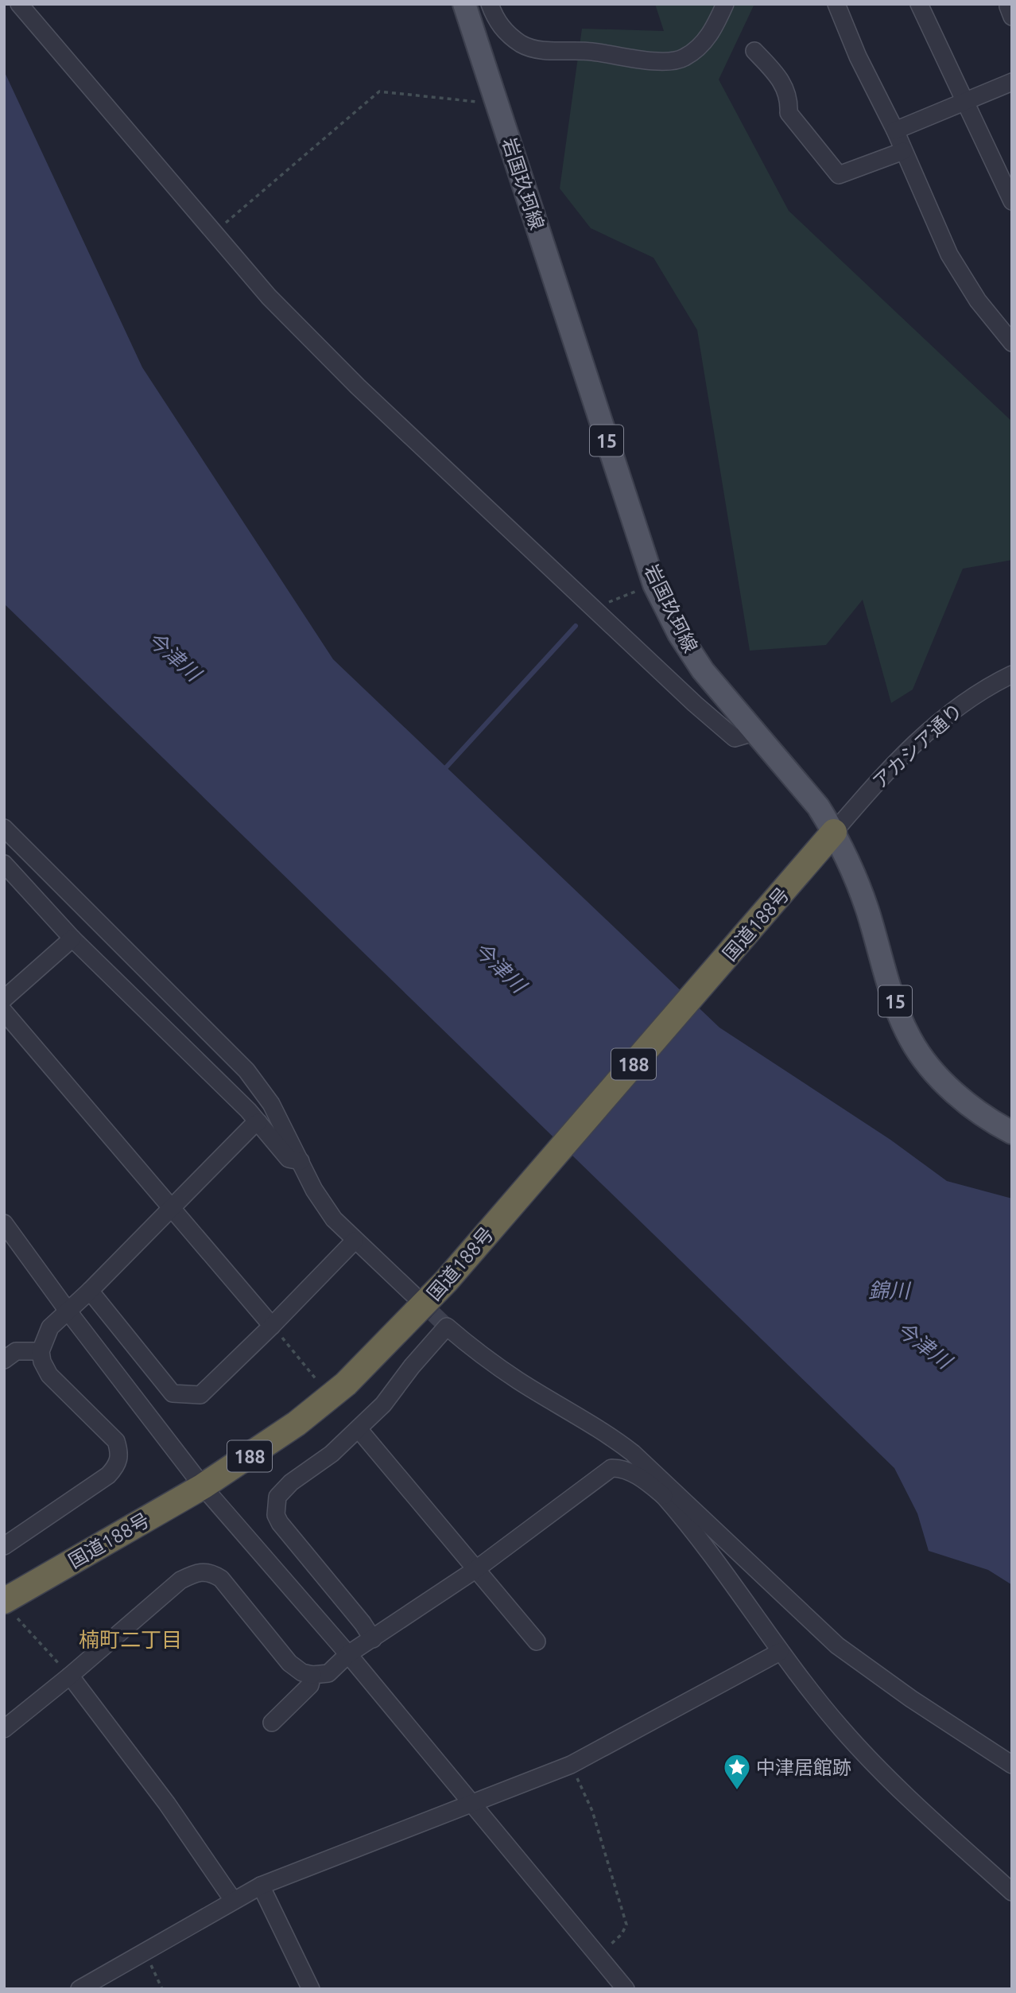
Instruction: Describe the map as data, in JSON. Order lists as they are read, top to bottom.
{
  "streets": {
    "highway": ["国道188号", "188"],
    "main road": ["岩国玖珂線", "15"],
    "street": ["アカシア通り"]
  },
  "crossings": [
    ["岩国玖珂線", "アカシア通り"],
    ["岩国玖珂線", "国道188号"],
    ["アカシア通り", "国道188号"]
  ],
  "districts": ["楠町二丁目"],
  "water": ["今津川", "錦川"],
  "places": {
    "place": ["中津居館跡"]
  }
}
